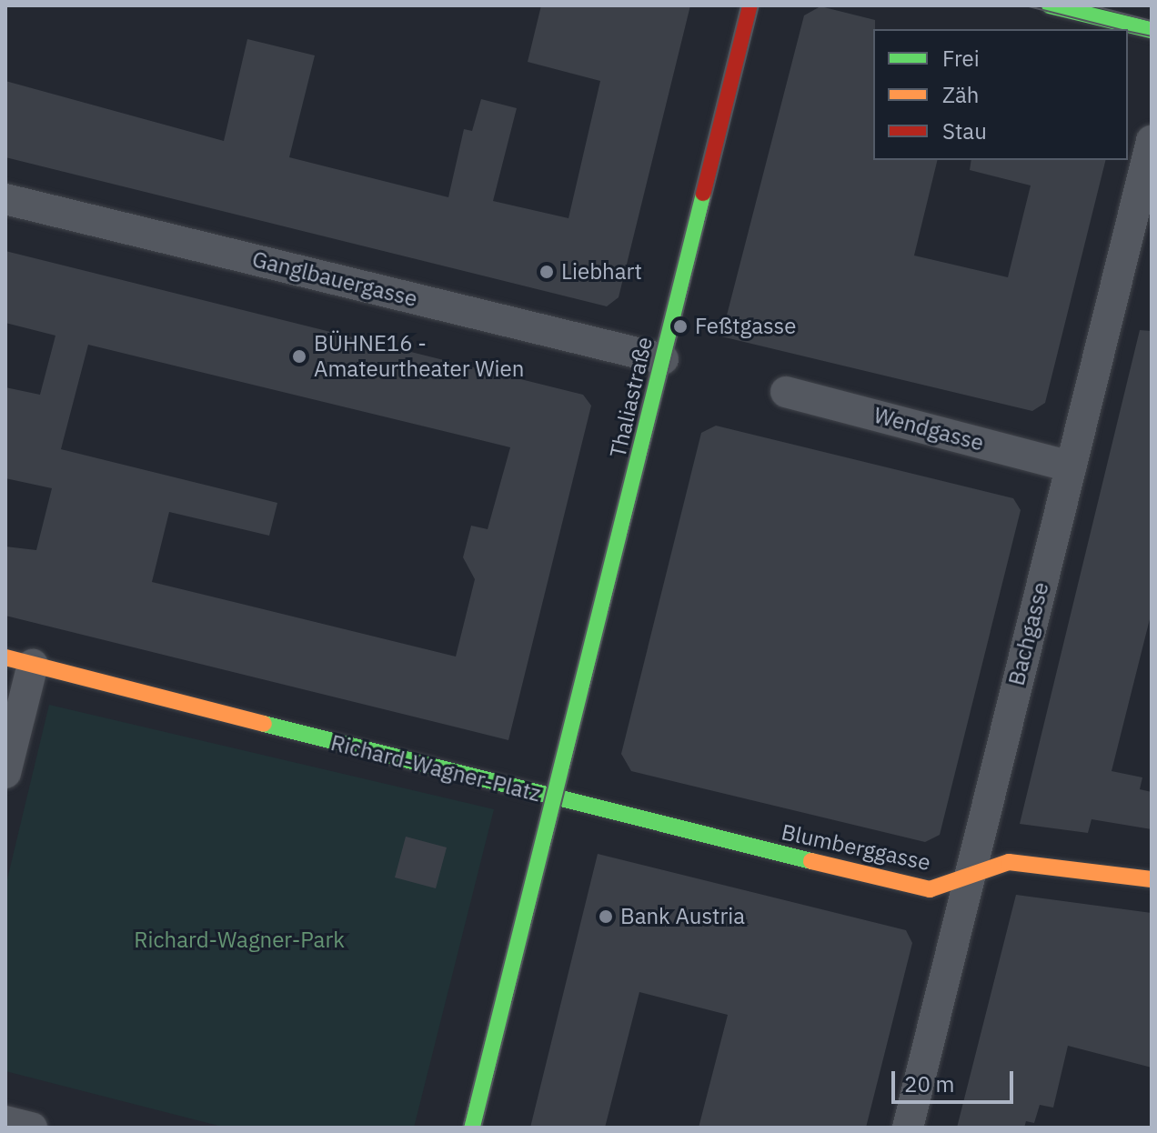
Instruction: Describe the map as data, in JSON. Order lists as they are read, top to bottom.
{
  "streets": {
    "main road": ["Thaliastraße", "Richard-Wagner-Platz", "Blumberggasse"],
    "street": ["Ganglbauergasse", "Wendgasse", "Bachgasse"]
  },
  "crossings": [
    ["Ganglbauergasse", "Thaliastraße"],
    ["Thaliastraße", "Richard-Wagner-Platz"],
    ["Thaliastraße", "Blumberggasse"],
    ["Wendgasse", "Bachgasse"],
    ["Bachgasse", "Blumberggasse"],
    ["Richard-Wagner-Platz", "Blumberggasse"]
  ],
  "parks": ["Richard-Wagner-Park"],
  "places": [
    "Liebhart",
    "Feßtgasse",
    "BÜHNE16 - Amateurtheater Wien",
    "Bank Austria"
  ],
  "legend": ["Frei", "Zäh", "Stau"],
  "scale_bar": "20 m"
}
